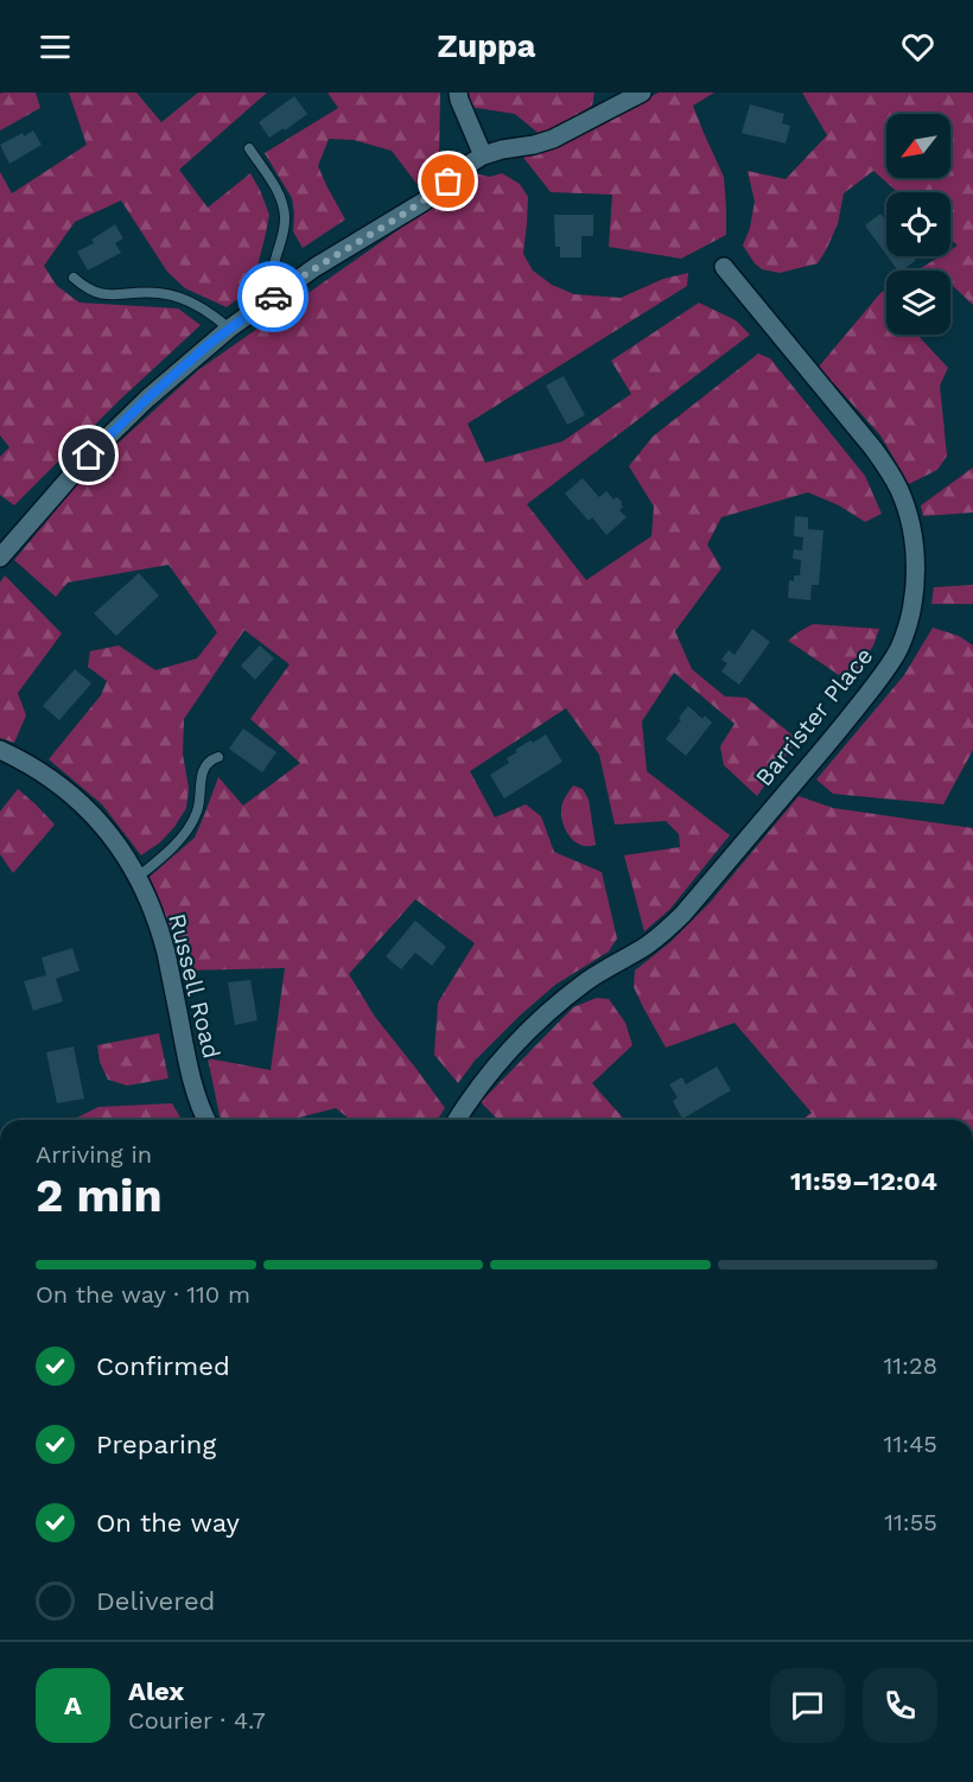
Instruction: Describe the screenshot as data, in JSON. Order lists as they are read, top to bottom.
{
  "streets": {
    "street": ["Barrister Place", "Russell Road"]
  },
  "north": "bottom left",
  "page": {
    "header": "Zuppa",
    "heading": ["2 min", "Arriving in", "11:59–12:04"],
    "panel": ["Alex", "Courier · 4.7"],
    "bar": "On the way · 110 m",
    "list": [
      ["Confirmed", "11:28"],
      ["Preparing", "11:45"],
      ["On the way", "11:55"],
      "Delivered"
    ],
    "round": "A"
  }
}
